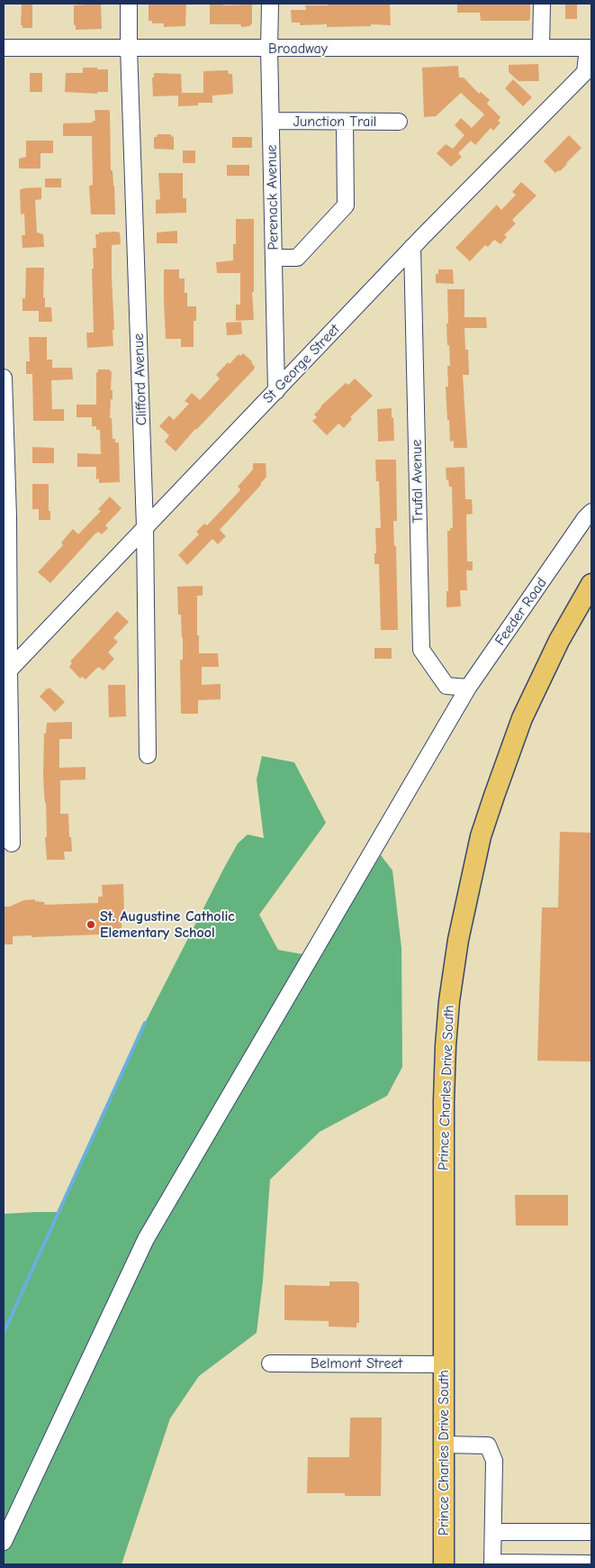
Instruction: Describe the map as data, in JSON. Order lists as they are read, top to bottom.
{
  "streets": {
    "main road": ["Prince Charles Drive South"],
    "street": [
      "Broadway",
      "Junction Trail",
      "Perenack Avenue",
      "St George Street",
      "Clifford Avenue",
      "Trufal Avenue",
      "Feeder Road",
      "Belmont Street"
    ]
  },
  "crossings": [
    ["Broadway", "Perenack Avenue"],
    ["Broadway", "St George Street"],
    ["Broadway", "Clifford Avenue"],
    ["Junction Trail", "Perenack Avenue"],
    ["Perenack Avenue", "St George Street"],
    ["St George Street", "Clifford Avenue"],
    ["St George Street", "Trufal Avenue"],
    ["Trufal Avenue", "Feeder Road"],
    ["Prince Charles Drive South", "Belmont Street"]
  ],
  "places": ["St. Augustine Catholic Elementary School"]
}
